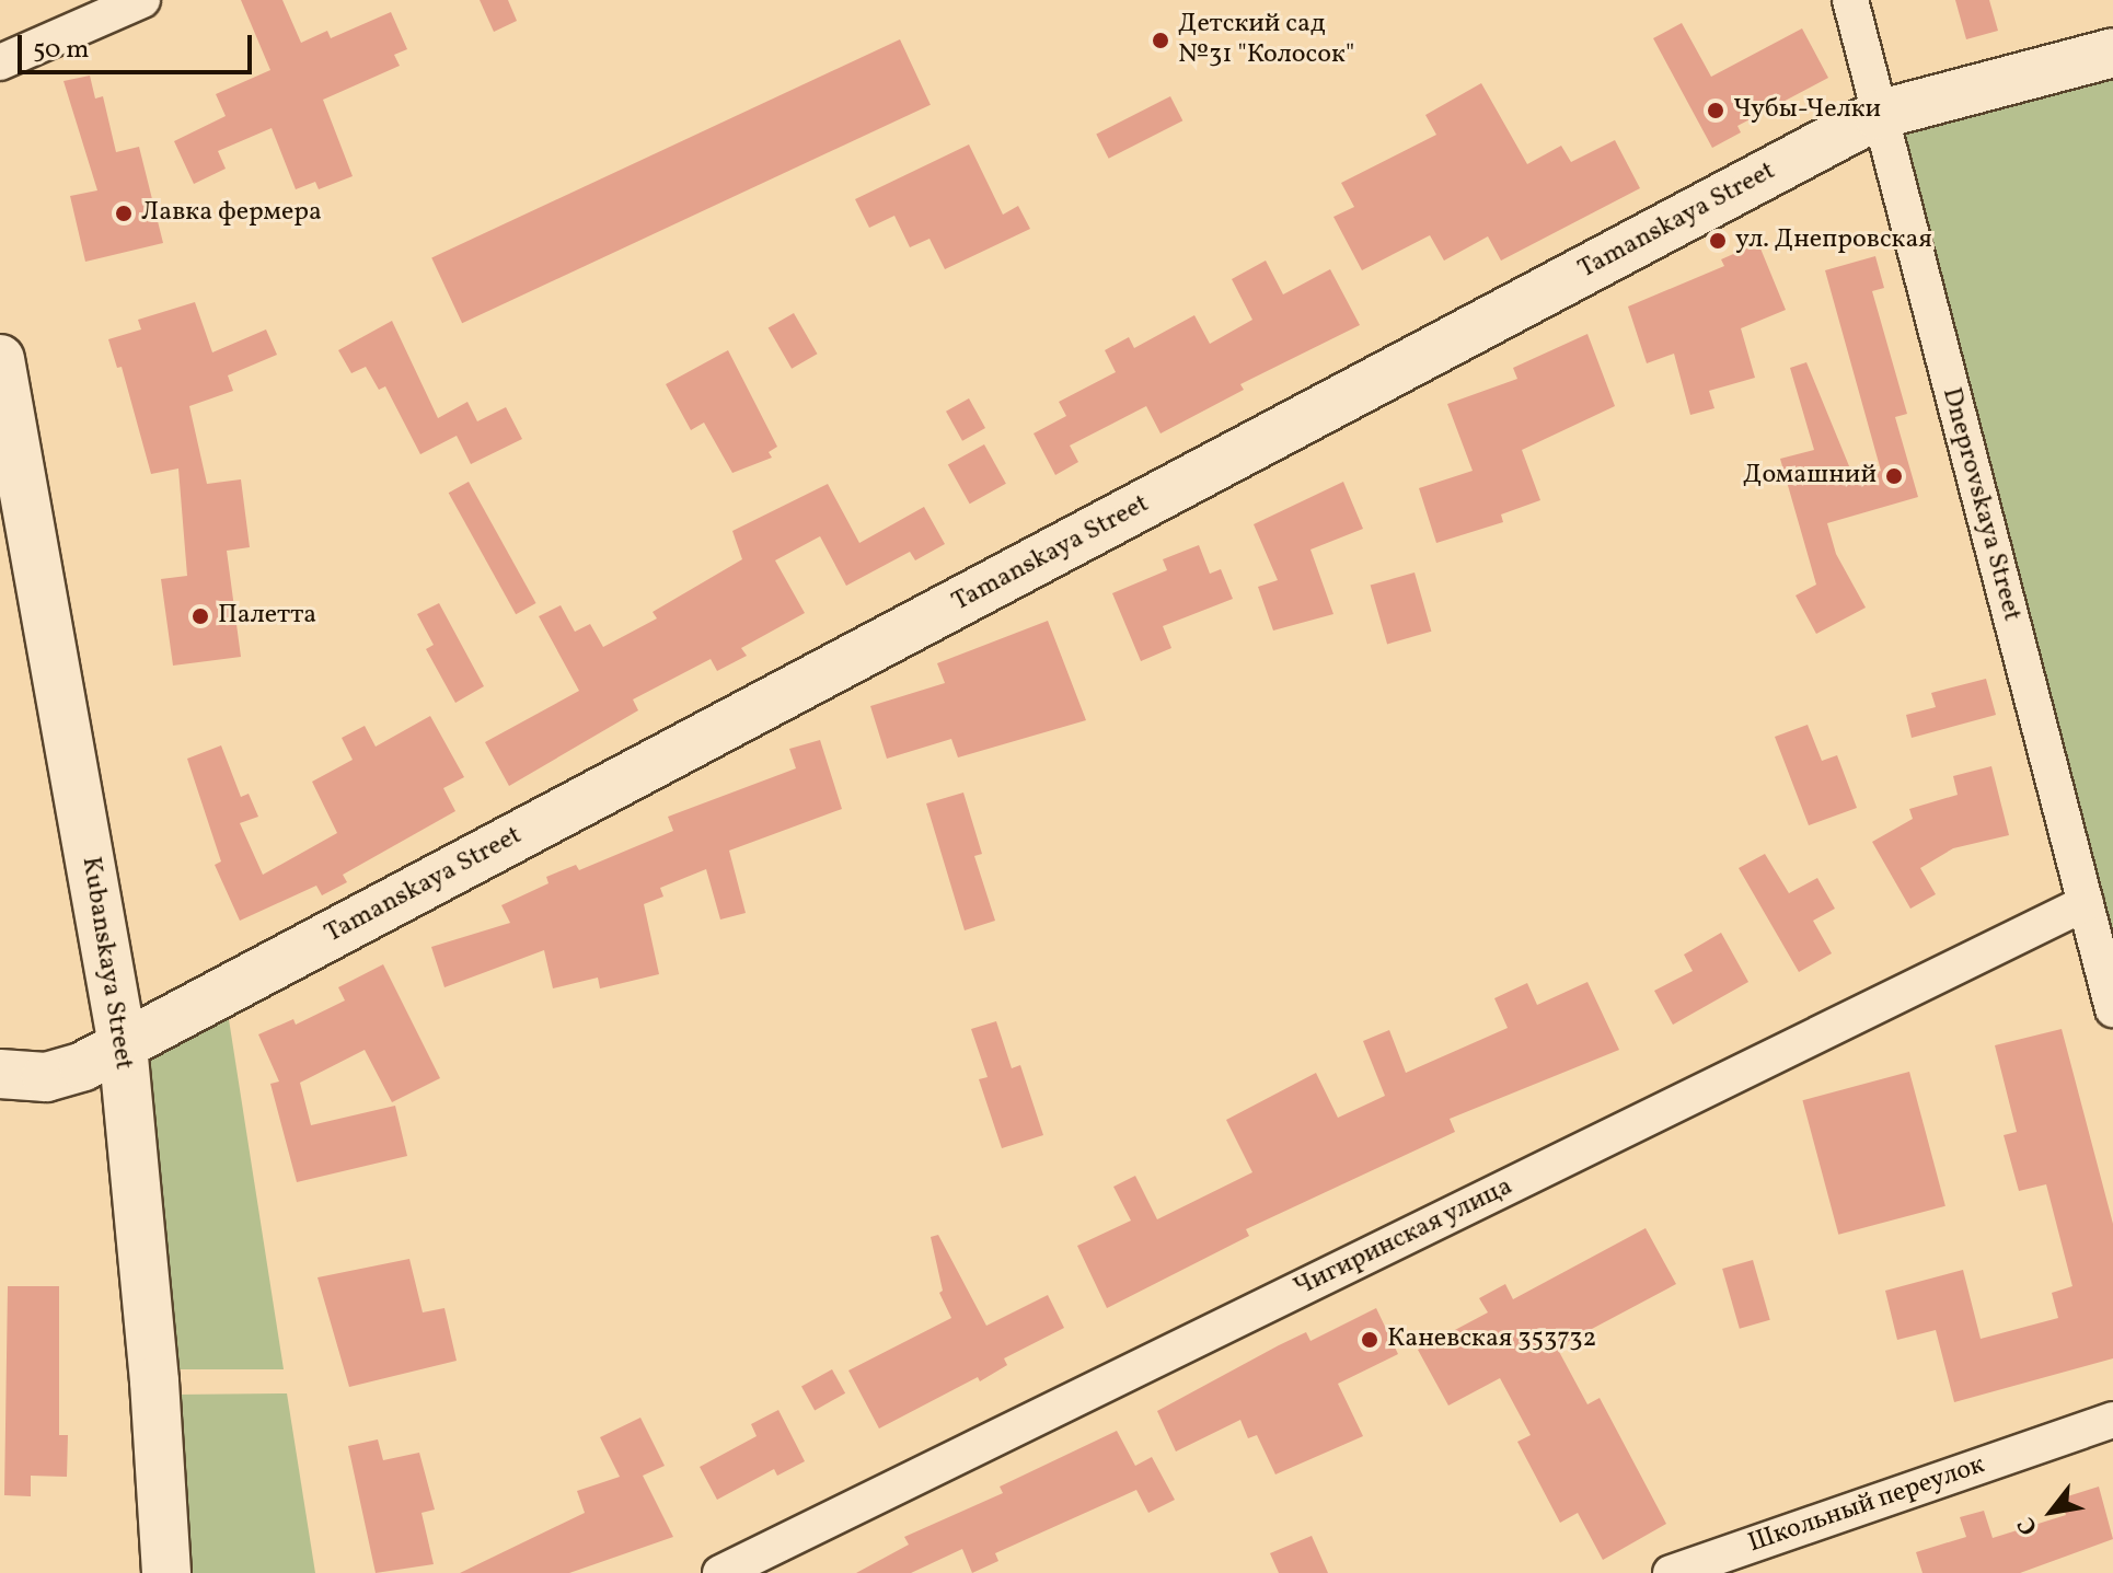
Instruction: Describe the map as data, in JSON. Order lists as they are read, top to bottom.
{
  "streets": {
    "street": [
      "Tamanskaya Street",
      "Dneprovskaya Street",
      "Kubanskaya Street",
      "Чигиринская улица",
      "Школьный переулок"
    ]
  },
  "crossings": [
    ["Tamanskaya Street", "Dneprovskaya Street"],
    ["Tamanskaya Street", "Kubanskaya Street"],
    ["Dneprovskaya Street", "Чигиринская улица"]
  ],
  "places": [
    "Детский сад №31 \"Колосок\"",
    "Чубы-Челки",
    "Лавка фермера",
    "ул. Днепровская",
    "Домашний",
    "Палетта",
    "Каневская 353732"
  ],
  "scale_bar": "50 m",
  "north": "bottom left"
}
